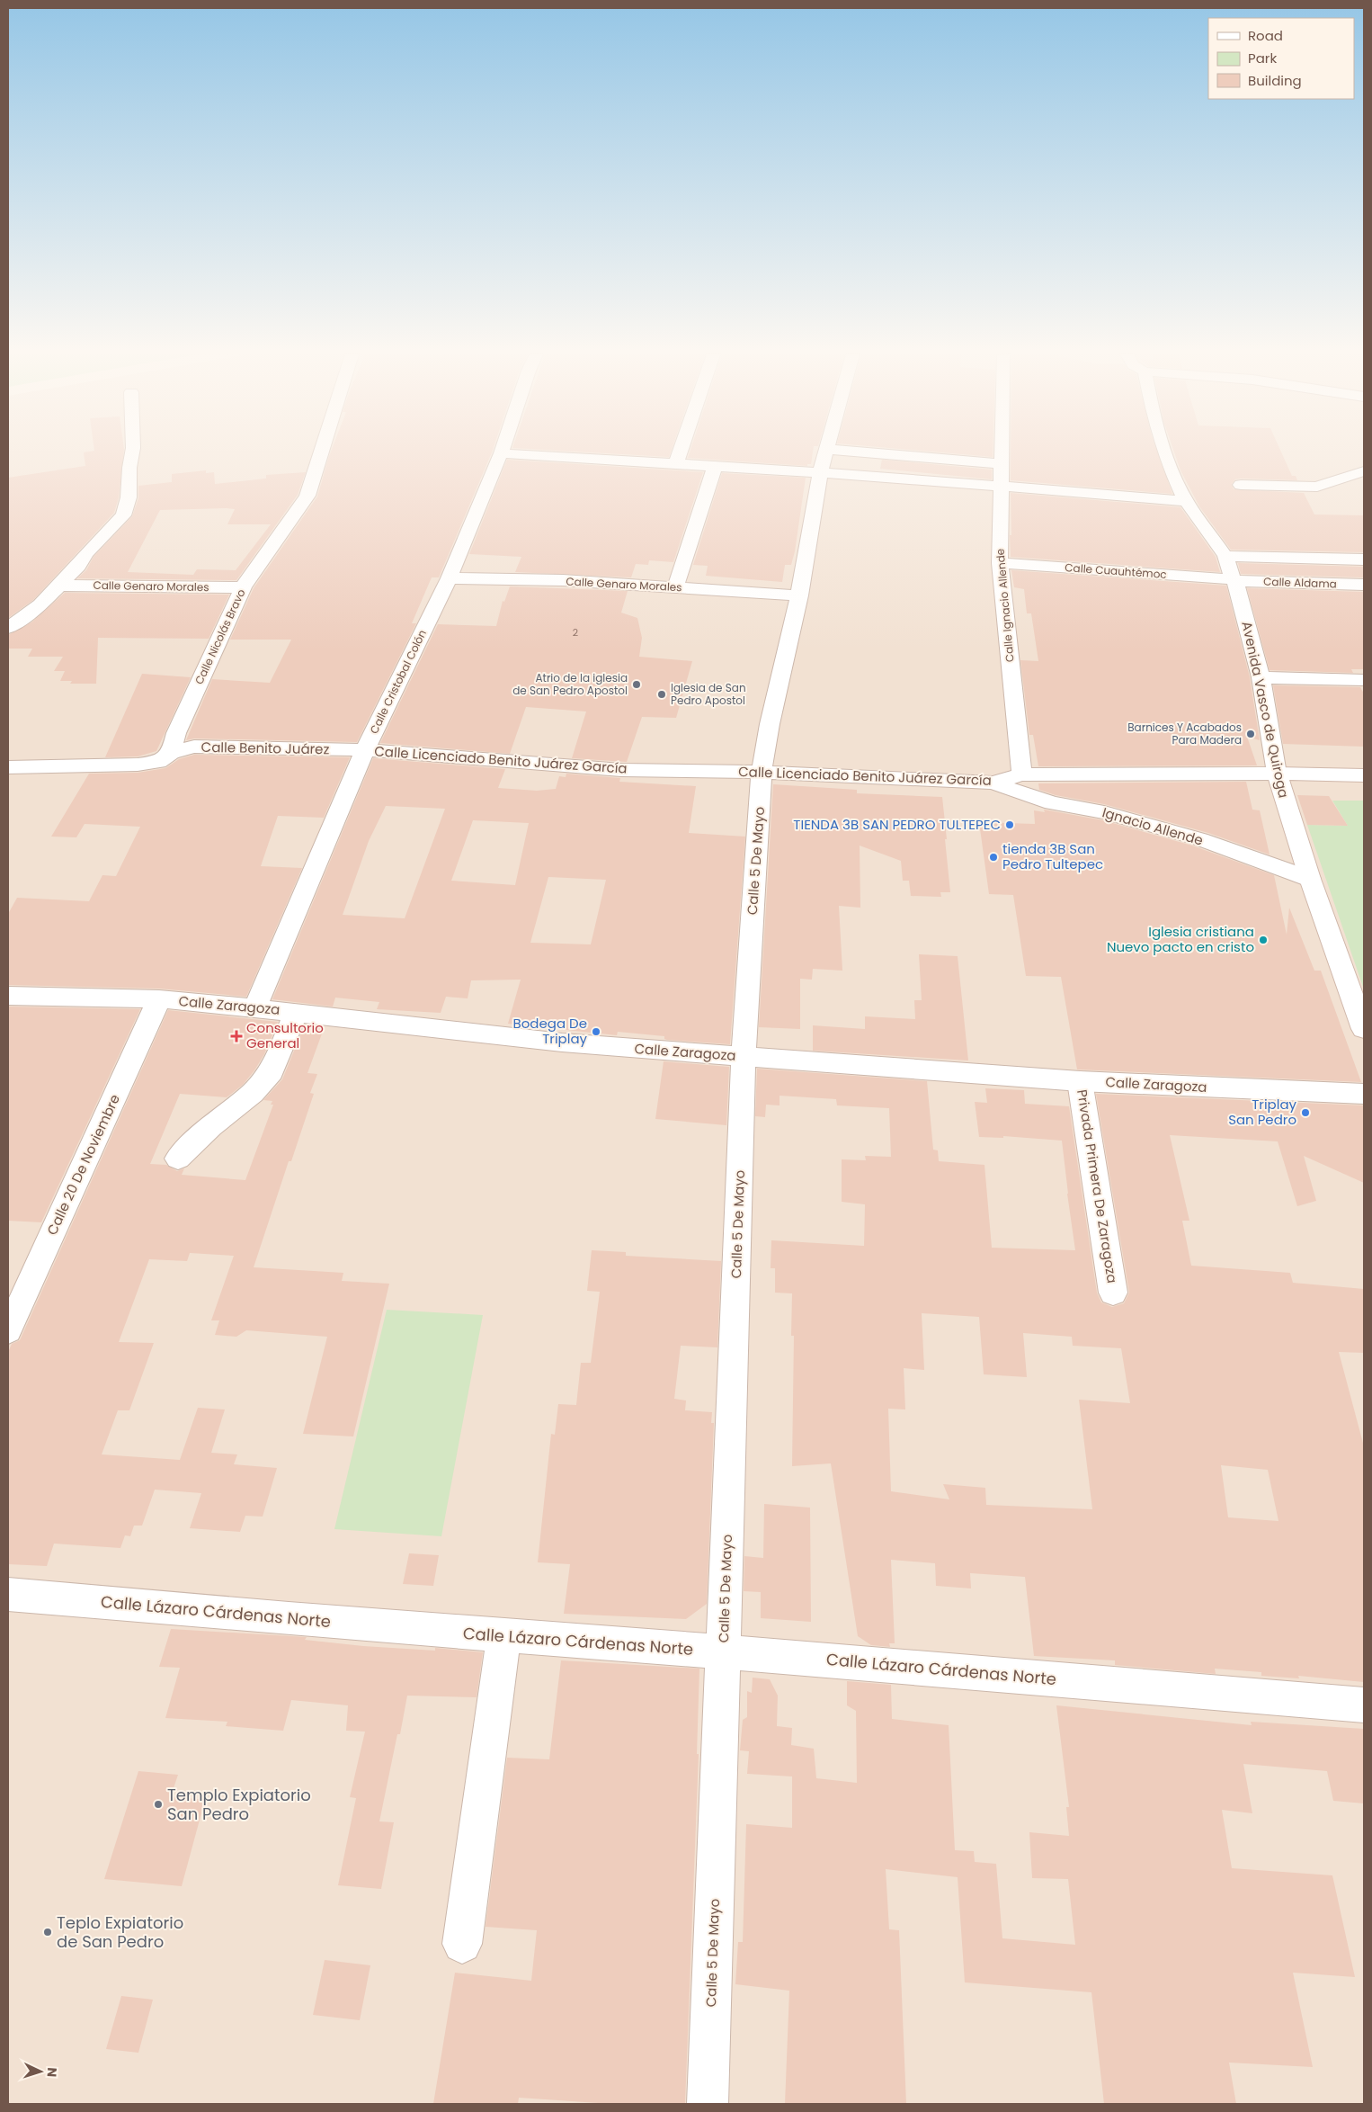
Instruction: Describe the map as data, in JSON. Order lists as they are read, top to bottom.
{
  "streets": {
    "street": [
      "Calle Cuauhtémoc",
      "Calle Aldama",
      "Calle Genaro Morales",
      "Calle Ignacio Allende",
      "Calle Nicolás Bravo",
      "Calle Cristobal Colón",
      "Avenida Vasco de Quiroga",
      "Calle Benito Juárez",
      "Calle Licenciado Benito Juárez García",
      "Ignacio Allende",
      "Calle 5 De Mayo",
      "Calle Zaragoza",
      "Calle 20 De Noviembre",
      "Privada Primera De Zaragoza",
      "Calle Lázaro Cárdenas Norte"
    ]
  },
  "crossings": [
    ["Calle Cuauhtémoc", "Calle Aldama"],
    ["Calle Cuauhtémoc", "Calle Ignacio Allende"],
    ["Calle Cuauhtémoc", "Avenida Vasco de Quiroga"],
    ["Calle Aldama", "Avenida Vasco de Quiroga"],
    ["Calle Genaro Morales", "Calle Nicolás Bravo"],
    ["Calle Genaro Morales", "Calle Cristobal Colón"],
    ["Calle Genaro Morales", "Calle 5 De Mayo"],
    ["Calle Ignacio Allende", "Calle Licenciado Benito Juárez García"],
    ["Calle Nicolás Bravo", "Calle Benito Juárez"],
    ["Calle Cristobal Colón", "Calle Benito Juárez"],
    ["Calle Cristobal Colón", "Calle Licenciado Benito Juárez García"],
    ["Calle Cristobal Colón", "Calle Zaragoza"],
    ["Avenida Vasco de Quiroga", "Calle Licenciado Benito Juárez García"],
    ["Avenida Vasco de Quiroga", "Ignacio Allende"],
    ["Calle Benito Juárez", "Calle Licenciado Benito Juárez García"],
    ["Calle Licenciado Benito Juárez García", "Ignacio Allende"],
    ["Calle Licenciado Benito Juárez García", "Calle 5 De Mayo"],
    ["Calle 5 De Mayo", "Calle Zaragoza"],
    ["Calle 5 De Mayo", "Calle Lázaro Cárdenas Norte"],
    ["Calle Zaragoza", "Calle 20 De Noviembre"],
    ["Calle Zaragoza", "Privada Primera De Zaragoza"]
  ],
  "places": {
    "other": [
      "Atrio de la iglesia de San Pedro Apostol",
      "Iglesia de San Pedro Apostol",
      "Barnices Y Acabados Para Madera",
      "TIENDA 3B SAN PEDRO TULTEPEC",
      "tienda 3B San Pedro Tultepec",
      "Iglesia cristiana Nuevo pacto en cristo",
      "Bodega De Triplay",
      "Triplay San Pedro",
      "Templo Expiatorio San Pedro",
      "Teplo Expiatorio de San Pedro"
    ],
    "health": ["Consultorio General"]
  },
  "house_numbers": ["2"],
  "legend": ["Road", "Park", "Building"],
  "north": "right"
}
